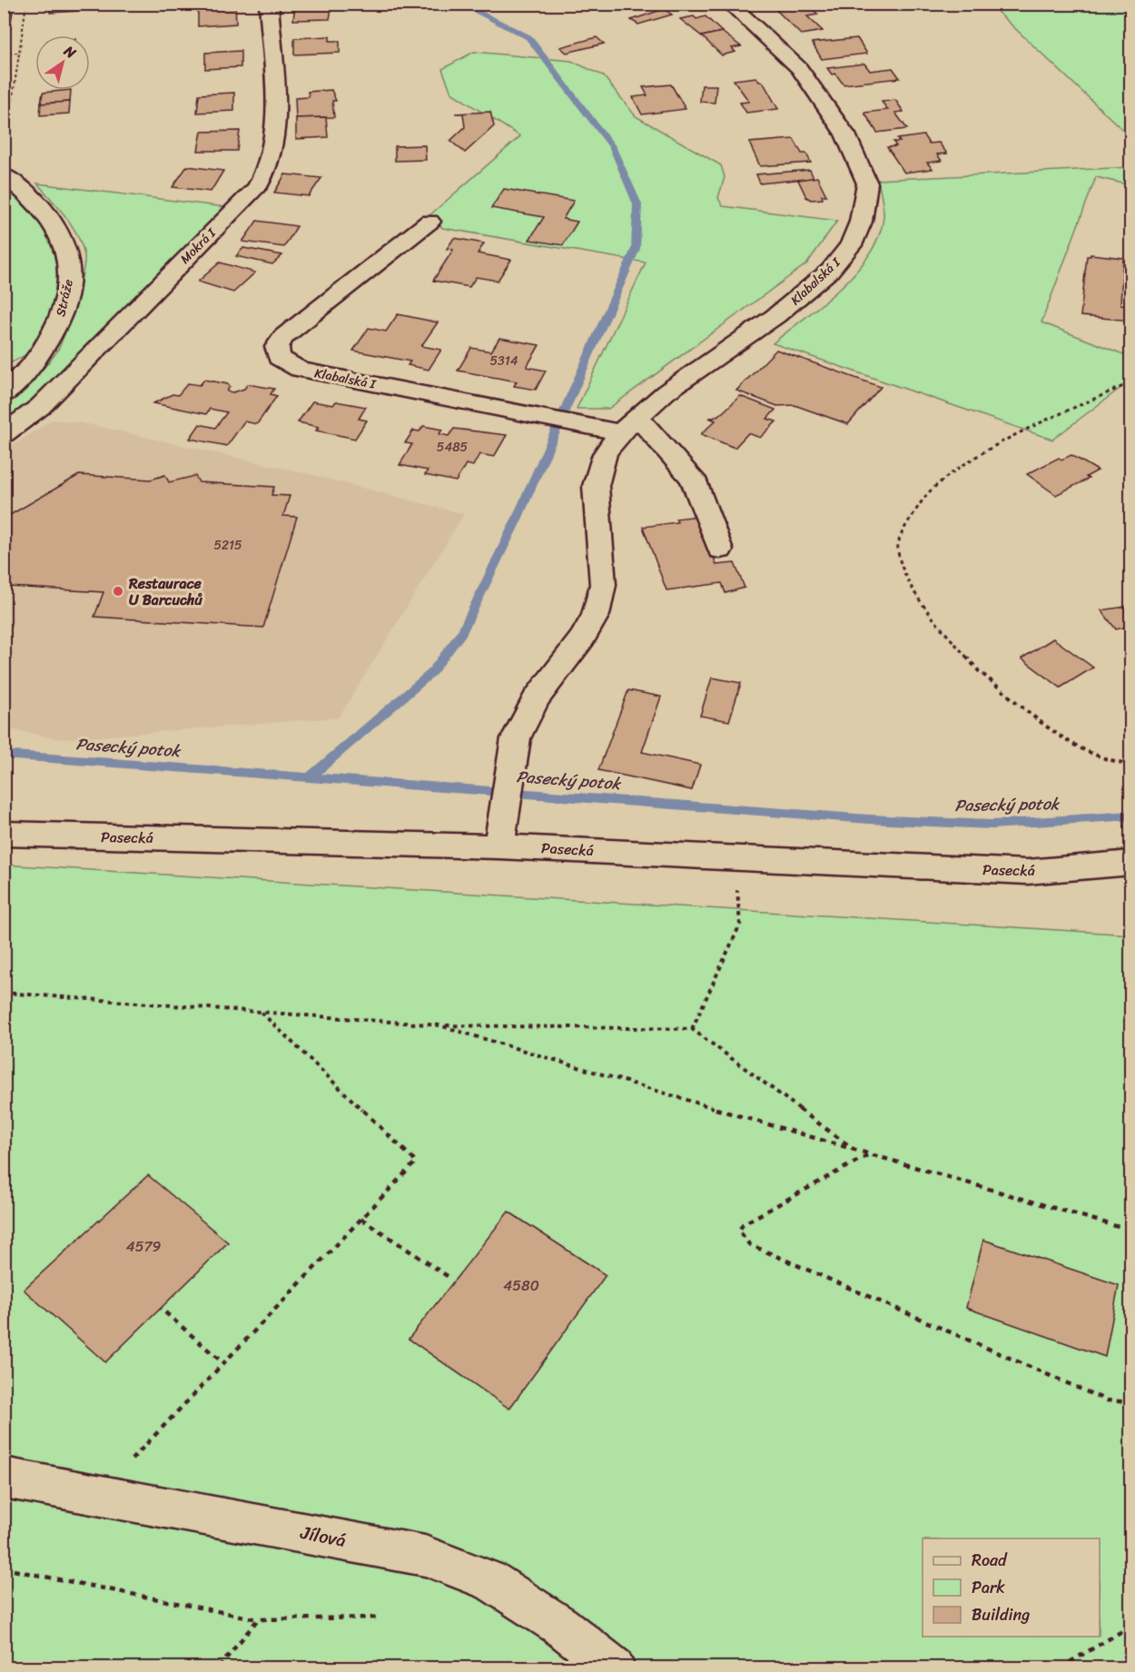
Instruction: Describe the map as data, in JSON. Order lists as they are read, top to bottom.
{
  "streets": {
    "street": [
      "Mokrá I",
      "Klabalská I",
      "Stráže",
      "Pasecká",
      "Jílová"
    ]
  },
  "crossings": [
    ["Klabalská I", "Pasecká"]
  ],
  "water": ["Pasecký potok"],
  "places": ["Restaurace U Barcuchů"],
  "house_numbers": [
    "5314",
    "5485",
    "5215",
    "4579",
    "4580"
  ],
  "legend": ["Road", "Park", "Building"],
  "north": "top right"
}
